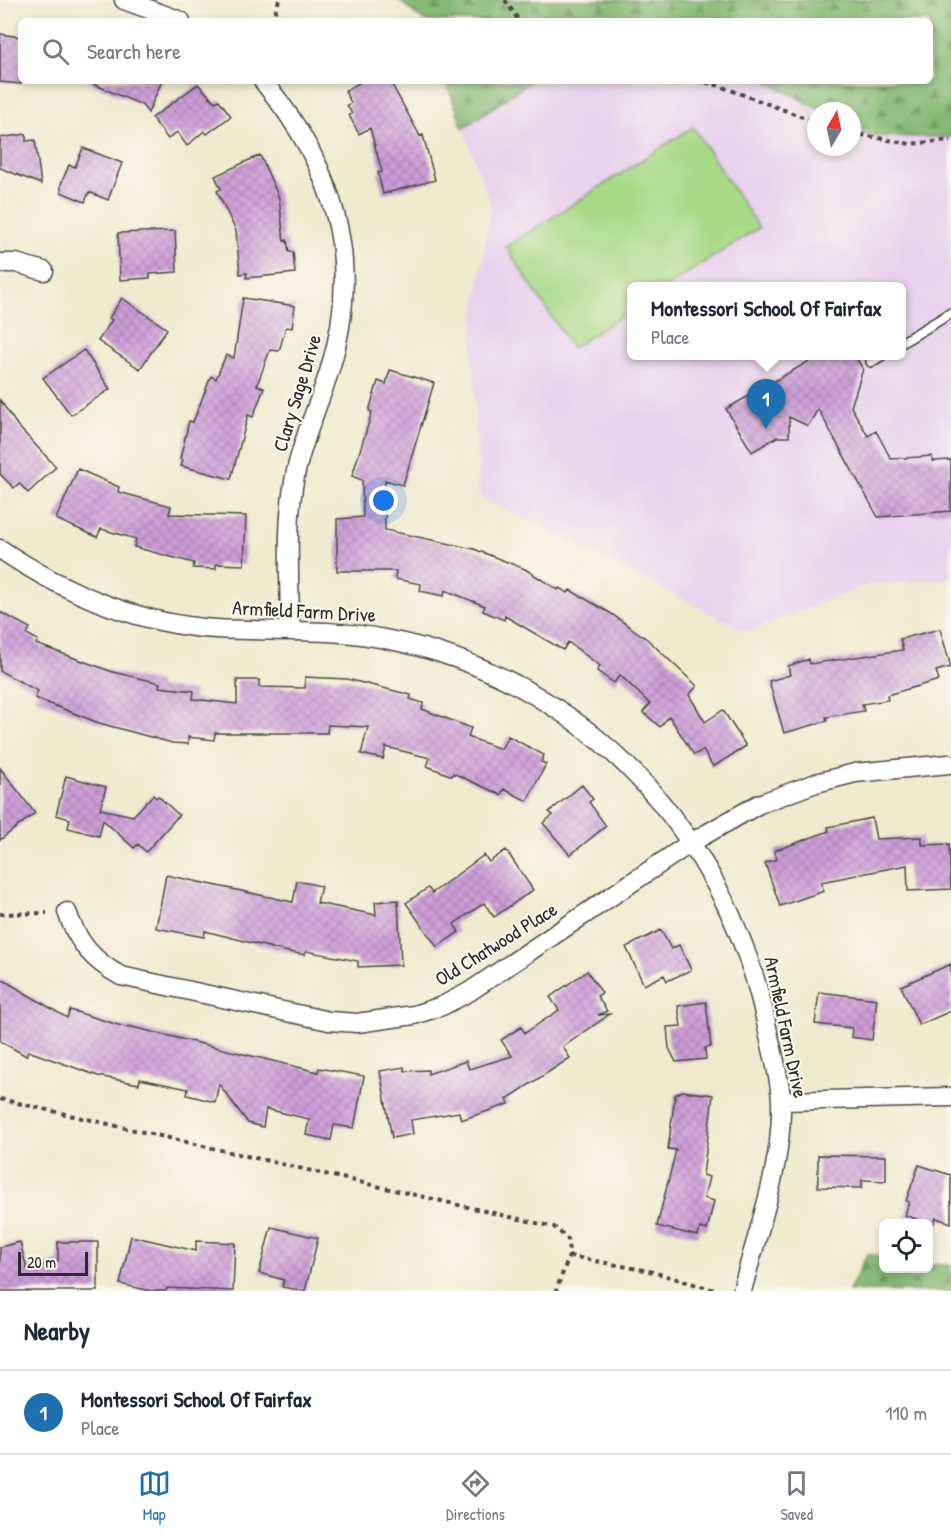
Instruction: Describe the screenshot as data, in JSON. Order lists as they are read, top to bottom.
{
  "streets": {
    "street": ["Clary Sage Drive", "Armfield Farm Drive", "Old Chatwood Place"]
  },
  "crossings": [
    ["Clary Sage Drive", "Armfield Farm Drive"],
    ["Armfield Farm Drive", "Old Chatwood Place"]
  ],
  "scale_bar": "20 m",
  "north": "top",
  "page": {
    "search": "Search here",
    "popup": ["Montessori School Of Fairfax", "Place"],
    "pins": "1",
    "scale": "20 m",
    "heading": "Nearby",
    "list": [
      {
        "mark": "1",
        "name": "Montessori School Of Fairfax",
        "note": "Place",
        "value": "110 m"
      }
    ],
    "nav": ["Map", "Directions", "Saved"]
  }
}
